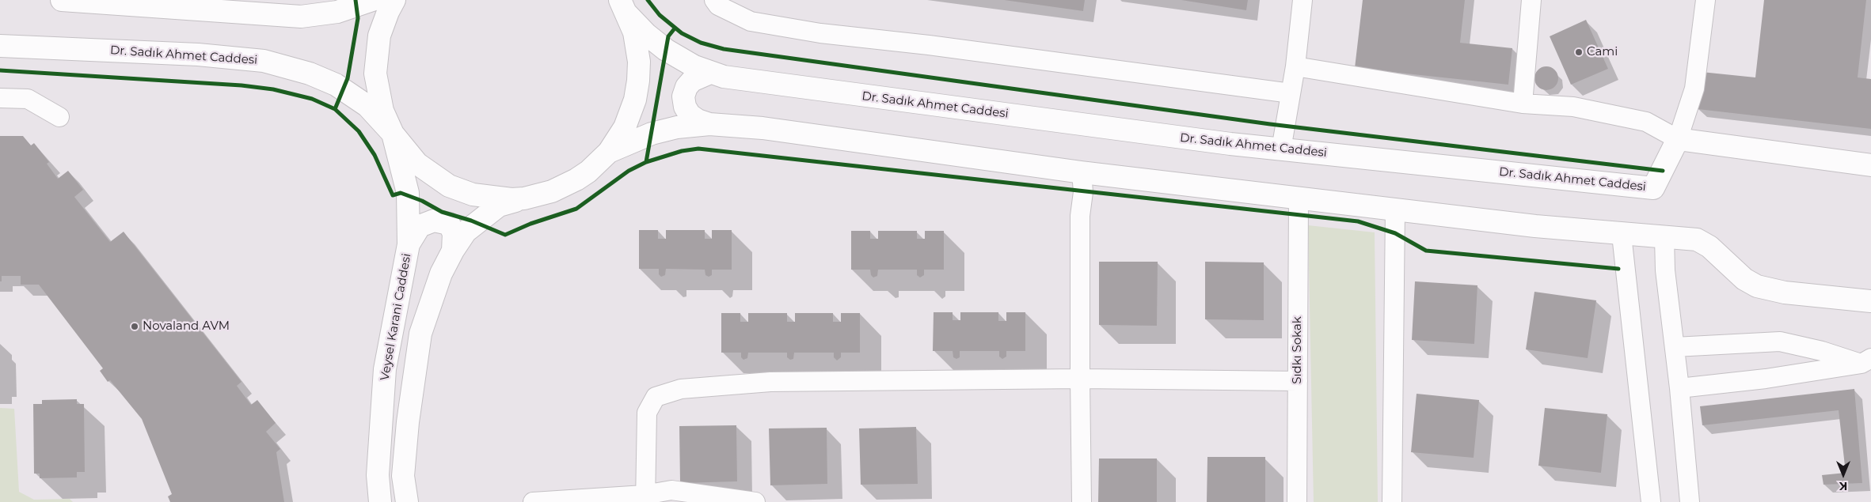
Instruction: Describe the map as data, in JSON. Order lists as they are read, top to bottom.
{
  "streets": {
    "main road": ["Dr. Sadık Ahmet Caddesi", "Veysel Karani Caddesi"],
    "street": ["Sıdkı Sokak"]
  },
  "crossings": [
    ["Dr. Sadık Ahmet Caddesi", "Veysel Karani Caddesi"]
  ],
  "places": ["Cami", "Novaland AVM"],
  "north": "bottom"
}
